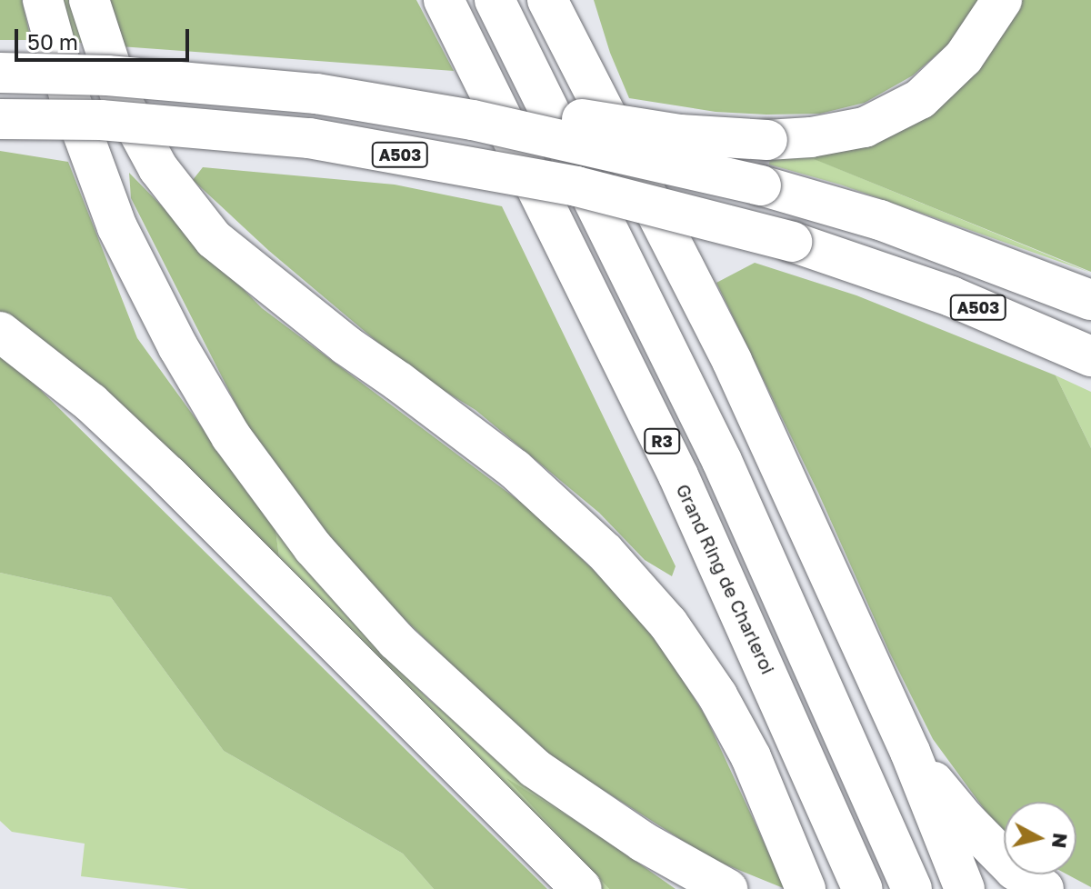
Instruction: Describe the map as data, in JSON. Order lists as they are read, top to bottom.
{
  "streets": {
    "highway": ["A503", "R3", "Grand Ring de Charleroi"]
  },
  "scale_bar": "50 m",
  "north": "right"
}
